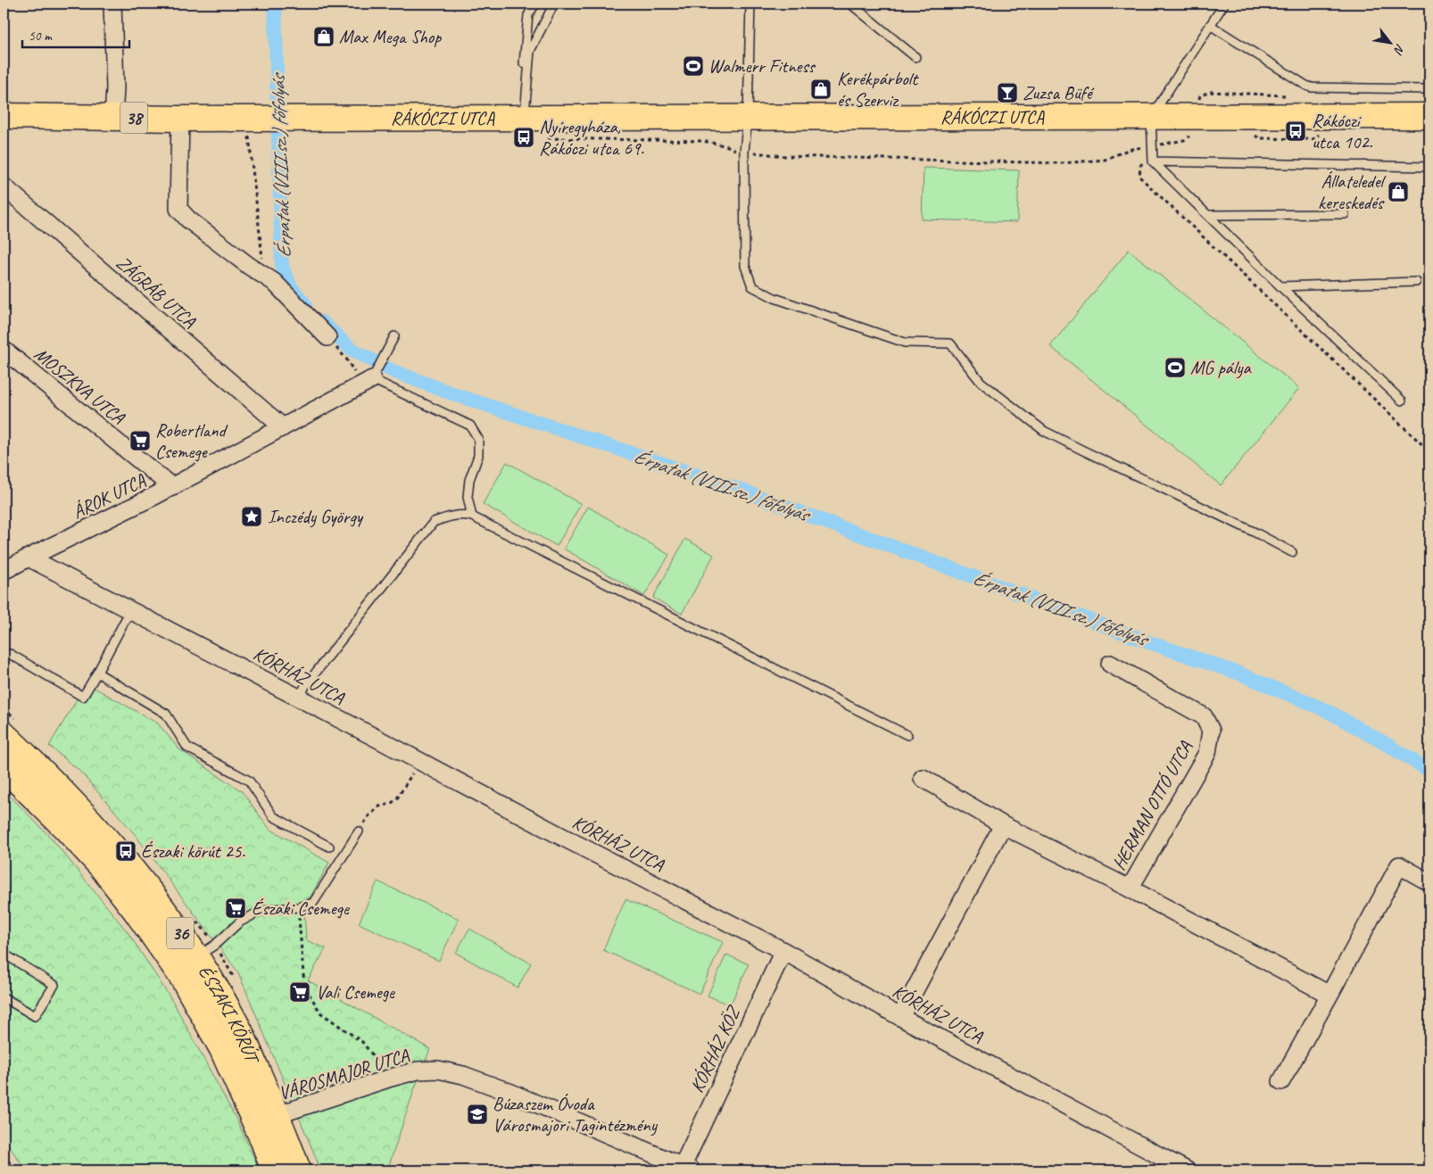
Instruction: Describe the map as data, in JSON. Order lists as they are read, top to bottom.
{
  "streets": {
    "main road": [
      "RÁKÓCZI UTCA",
      "38",
      "36",
      "ÉSZAKI KÖRÚT"
    ],
    "street": [
      "ZÁGRÁB UTCA",
      "MOSZKVA UTCA",
      "ÁROK UTCA",
      "KÓRHÁZ UTCA",
      "HERMAN OTTÓ UTCA",
      "KÓRHÁZ KÖZ",
      "VÁROSMAJOR UTCA"
    ]
  },
  "crossings": [
    ["ZÁGRÁB UTCA", "ÁROK UTCA"],
    ["MOSZKVA UTCA", "ÁROK UTCA"],
    ["ÁROK UTCA", "KÓRHÁZ UTCA"],
    ["KÓRHÁZ UTCA", "KÓRHÁZ KÖZ"],
    ["ÉSZAKI KÖRÚT", "VÁROSMAJOR UTCA"],
    ["KÓRHÁZ KÖZ", "VÁROSMAJOR UTCA"]
  ],
  "water": ["Érpatak (VIII.sz.) főfolyás"],
  "places": {
    "shop": ["Max Mega Shop", "Kerékpárbolt és Szerviz", "Állateledel kereskedés"],
    "sports": ["Walmerr Fitness", "MG pálya"],
    "bar": ["Zuzsa Büfé"],
    "bus stop": ["Rákóczi utca 102.", "Nyíregyháza, Rákóczi utca 69.", "Északi körút 25."],
    "supermarket": ["Robertland Csemege", "Északi Csemege", "Vali Csemege"],
    "place": ["Inczédy György"],
    "school or university": ["Búzaszem Óvoda Városmajori Tagintézmény"]
  },
  "scale_bar": "50 m",
  "north": "bottom right"
}
